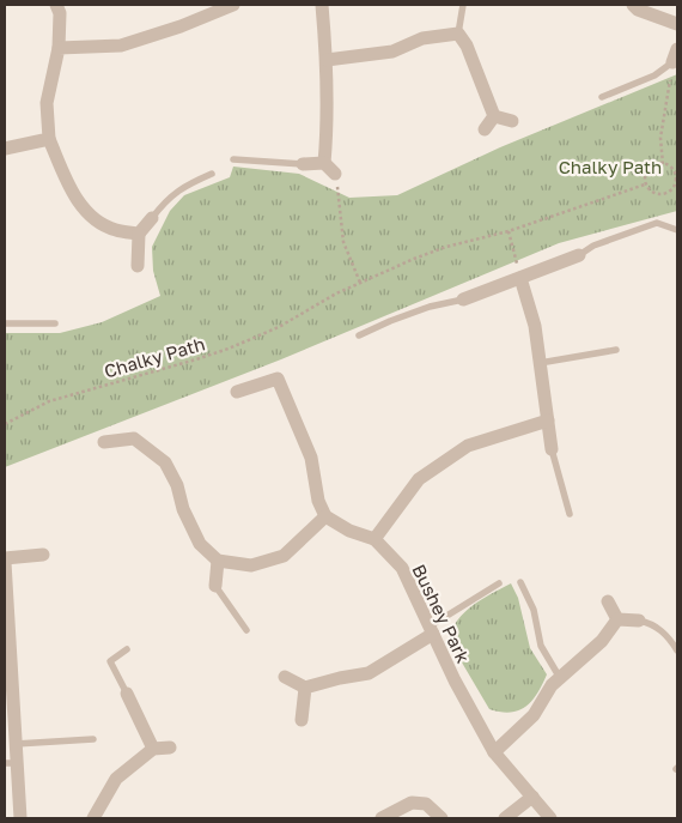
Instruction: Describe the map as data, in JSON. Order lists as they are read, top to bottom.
{
  "streets": {
    "street": ["Bushey Park"],
    "path": ["Chalky Path"]
  },
  "parks": ["Chalky Path"]
}
